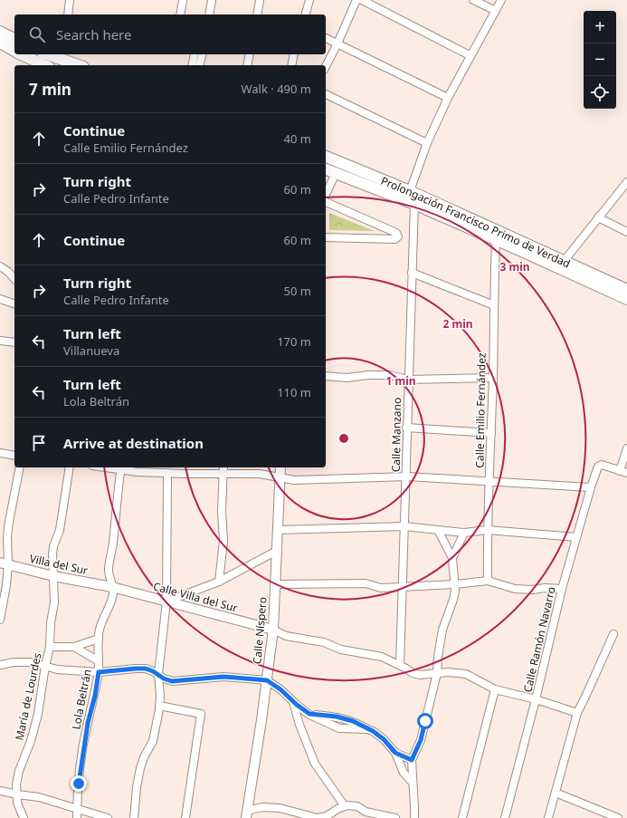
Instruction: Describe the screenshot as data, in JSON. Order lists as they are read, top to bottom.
{
  "streets": {
    "main road": ["Prolongación Francisco Primo de Verdad"],
    "street": [
      "Calle Emilio Fernández",
      "Calle Manzano",
      "Villa del Sur",
      "Calle Villa del Sur",
      "Calle Níspero",
      "Calle Ramón Navarro",
      "María de Lourdes",
      "Lola Beltrán"
    ]
  },
  "crossings": [
    ["Prolongación Francisco Primo de Verdad", "Calle Emilio Fernández"],
    ["Prolongación Francisco Primo de Verdad", "Calle Manzano"],
    ["Villa del Sur", "Calle Villa del Sur"],
    ["Villa del Sur", "María de Lourdes"],
    ["Villa del Sur", "Lola Beltrán"],
    ["Calle Villa del Sur", "Calle Níspero"],
    ["Calle Villa del Sur", "Lola Beltrán"]
  ],
  "page": {
    "map_buttons": ["+", "−"],
    "search": "Search here",
    "heading": ["7 min", "Walk · 490 m"],
    "list": [
      ["Continue", "Calle Emilio Fernández", "40 m"],
      ["Turn right", "Calle Pedro Infante", "60 m"],
      ["Continue", "60 m"],
      ["Turn right", "Calle Pedro Infante", "50 m"],
      ["Turn left", "Villanueva", "170 m"],
      ["Turn left", "Lola Beltrán", "110 m"],
      "Arrive at destination"
    ]
  },
  "rings": ["3 min", "2 min", "1 min"]
}
